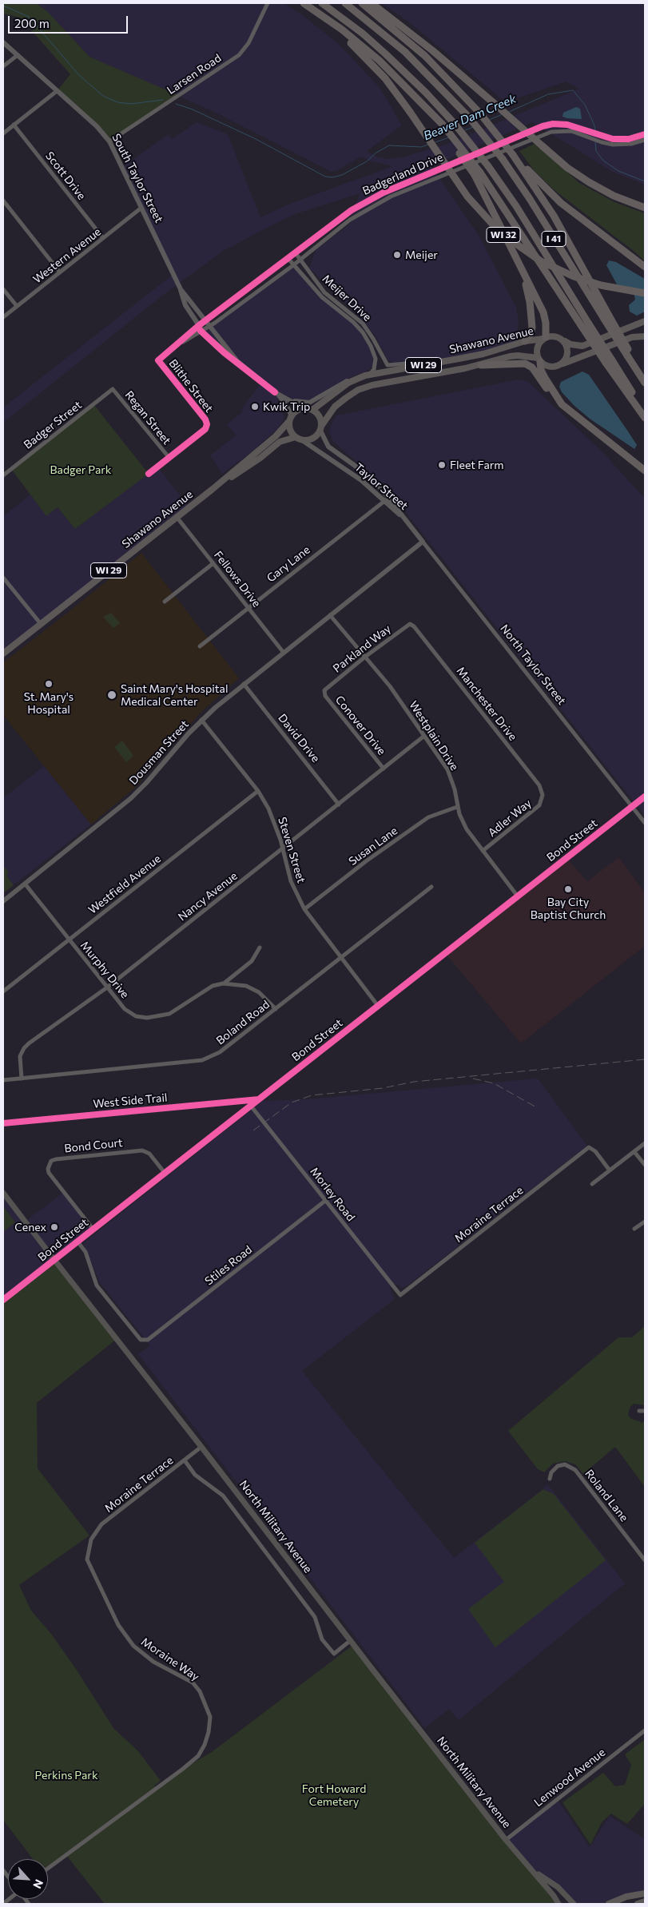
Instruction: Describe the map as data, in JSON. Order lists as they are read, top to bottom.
{
  "streets": {
    "highway": ["WI 32", "I 41"],
    "main road": ["Shawano Avenue", "WI 29", "North Military Avenue"],
    "street": [
      "Larsen Road",
      "Badgerland Drive",
      "Scott Drive",
      "South Taylor Street",
      "Western Avenue",
      "Meijer Drive",
      "Blithe Street",
      "Regan Street",
      "Badger Street",
      "Taylor Street",
      "Gary Lane",
      "Fellows Drive",
      "Parkland Way",
      "North Taylor Street",
      "Manchester Drive",
      "Conover Drive",
      "Westplain Drive",
      "David Drive",
      "Dousman Street",
      "Adler Way",
      "Bond Street",
      "Susan Lane",
      "Steven Street",
      "Westfield Avenue",
      "Nancy Avenue",
      "Murphy Drive",
      "Boland Road",
      "Bond Court",
      "Morley Road",
      "Moraine Terrace",
      "Stiles Road",
      "Roland Lane",
      "Moraine Way",
      "Lenwood Avenue"
    ],
    "cycle path": ["West Side Trail"]
  },
  "crossings": [
    ["Larsen Road", "South Taylor Street"],
    ["Badgerland Drive", "South Taylor Street"],
    ["Badgerland Drive", "Meijer Drive"],
    ["Badgerland Drive", "Blithe Street"],
    ["Scott Drive", "Western Avenue"],
    ["South Taylor Street", "Western Avenue"],
    ["South Taylor Street", "Shawano Avenue"],
    ["South Taylor Street", "WI 29"],
    ["South Taylor Street", "Blithe Street"],
    ["South Taylor Street", "Taylor Street"],
    ["Meijer Drive", "Shawano Avenue"],
    ["Shawano Avenue", "WI 29"],
    ["Shawano Avenue", "Taylor Street"],
    ["Shawano Avenue", "Fellows Drive"],
    ["WI 29", "Taylor Street"],
    ["Blithe Street", "Regan Street"],
    ["Regan Street", "Badger Street"],
    ["Taylor Street", "Gary Lane"],
    ["Taylor Street", "North Taylor Street"],
    ["Gary Lane", "Fellows Drive"],
    ["Fellows Drive", "Dousman Street"],
    ["Parkland Way", "Manchester Drive"],
    ["Parkland Way", "Conover Drive"],
    ["Parkland Way", "Westplain Drive"],
    ["North Taylor Street", "Dousman Street"],
    ["North Taylor Street", "Bond Street"],
    ["Manchester Drive", "Adler Way"],
    ["Conover Drive", "Nancy Avenue"],
    ["Westplain Drive", "Dousman Street"],
    ["Westplain Drive", "Adler Way"],
    ["Westplain Drive", "Bond Street"],
    ["Westplain Drive", "Susan Lane"],
    ["Westplain Drive", "Nancy Avenue"],
    ["David Drive", "Dousman Street"],
    ["David Drive", "Nancy Avenue"],
    ["Dousman Street", "Steven Street"],
    ["Dousman Street", "Murphy Drive"],
    ["Bond Street", "Steven Street"],
    ["Bond Street", "Bond Court"],
    ["Bond Street", "Morley Road"],
    ["Bond Street", "Stiles Road"],
    ["Bond Street", "North Military Avenue"],
    ["Susan Lane", "Steven Street"],
    ["Steven Street", "Westfield Avenue"],
    ["Steven Street", "Nancy Avenue"],
    ["Steven Street", "Boland Road"],
    ["Westfield Avenue", "Murphy Drive"],
    ["Nancy Avenue", "Murphy Drive"],
    ["Nancy Avenue", "Boland Road"],
    ["Murphy Drive", "Boland Road"],
    ["Morley Road", "Moraine Terrace"],
    ["Morley Road", "Stiles Road"],
    ["Moraine Terrace", "North Military Avenue"],
    ["Moraine Terrace", "Moraine Way"],
    ["North Military Avenue", "Lenwood Avenue"]
  ],
  "water": ["Beaver Dam Creek"],
  "parks": ["Badger Park", "Perkins Park", "Fort Howard Cemetery"],
  "places": [
    "Meijer",
    "Kwik Trip",
    "Fleet Farm",
    "St. Mary's Hospital",
    "Saint Mary's Hospital Medical Center",
    "Bay City Baptist Church",
    "Cenex"
  ],
  "scale_bar": "200 m",
  "north": "bottom right"
}
